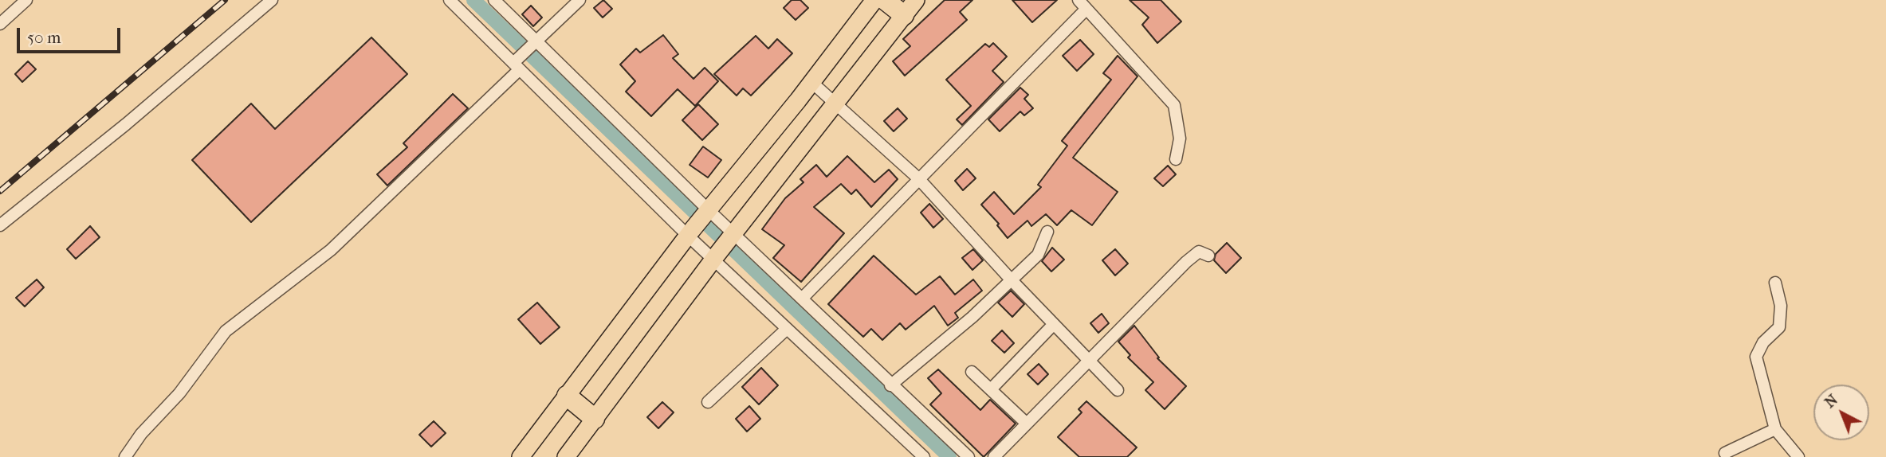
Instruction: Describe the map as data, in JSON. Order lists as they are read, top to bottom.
{
  "scale_bar": "50 m",
  "north": "top left"
}
